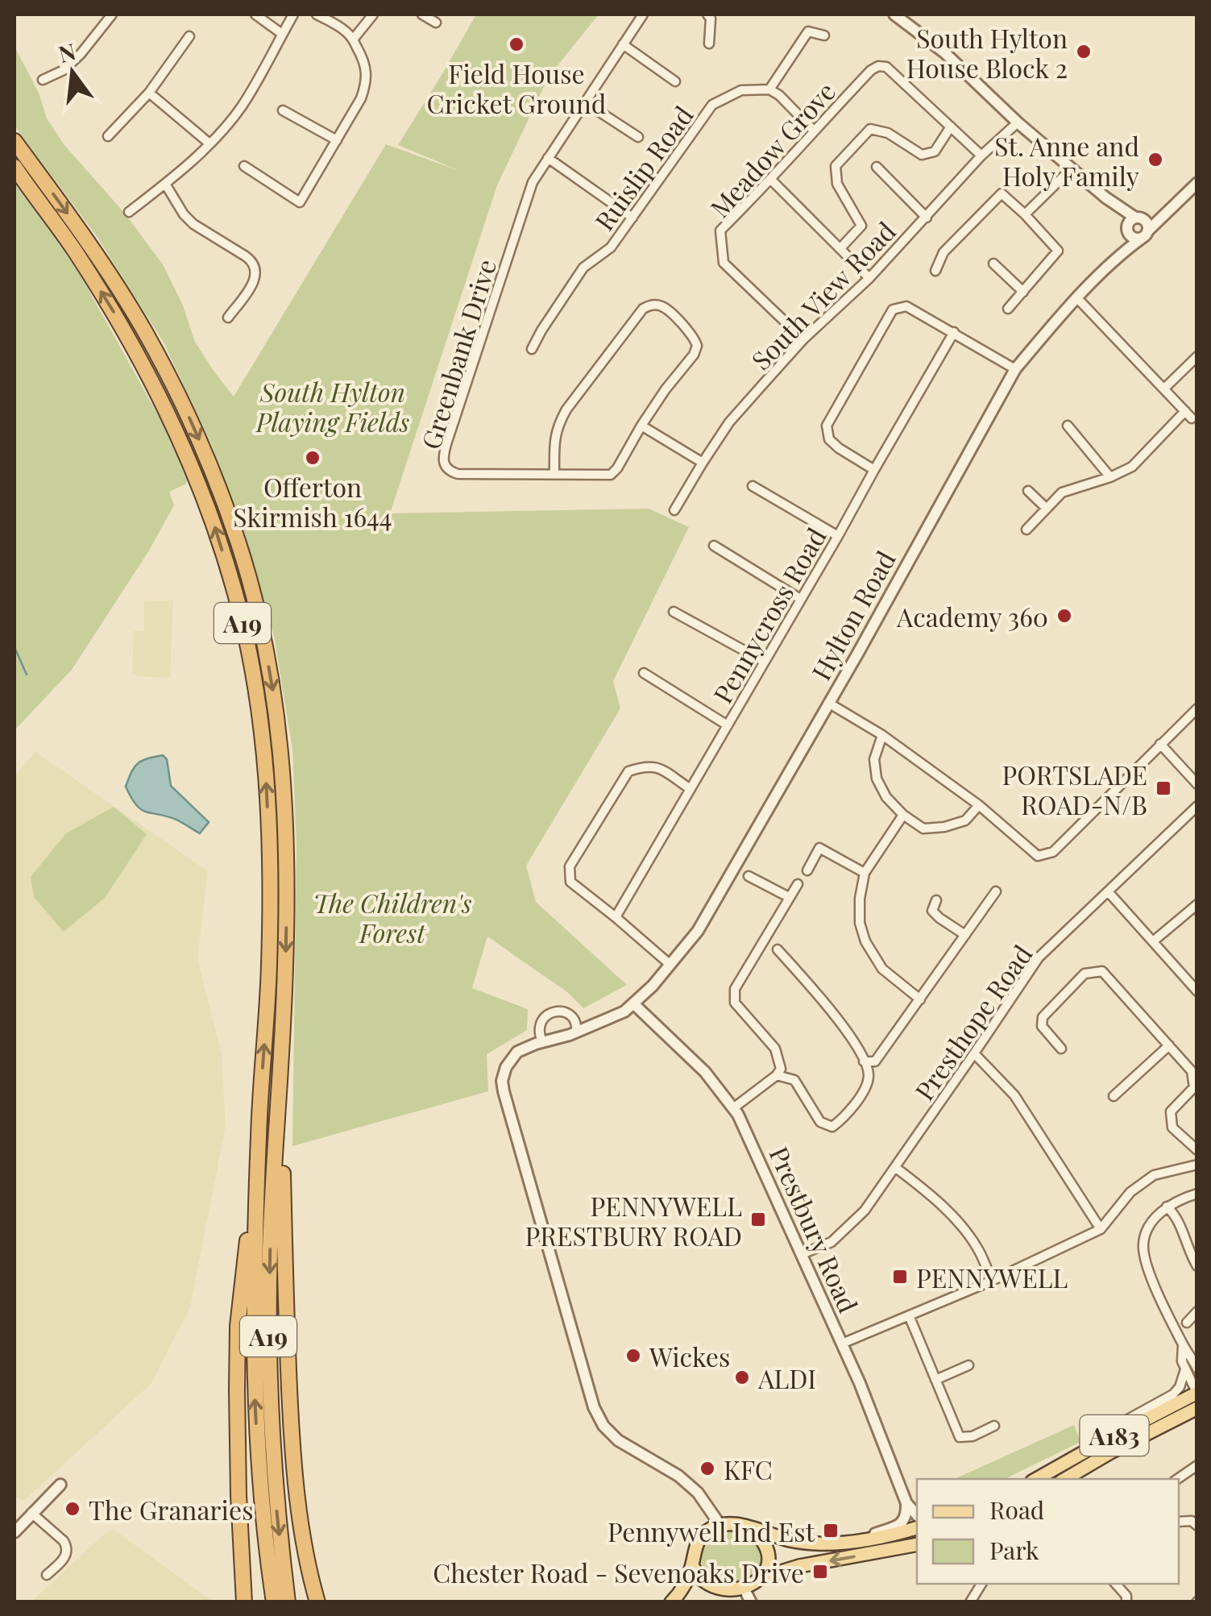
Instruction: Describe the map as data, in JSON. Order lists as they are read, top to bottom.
{
  "streets": {
    "highway": ["A19"],
    "main road": ["A183"],
    "street": [
      "Meadow Grove",
      "Ruislip Road",
      "South View Road",
      "Greenbank Drive",
      "Pennycross Road",
      "Hylton Road",
      "Presthope Road",
      "Prestbury Road"
    ]
  },
  "crossings": [
    ["Meadow Grove", "South View Road"],
    ["Hylton Road", "Prestbury Road"],
    ["Presthope Road", "Prestbury Road"]
  ],
  "parks": ["South Hylton Playing Fields", "The Children's Forest"],
  "places": {
    "other": [
      "Field House Cricket Ground",
      "South Hylton House Block 2",
      "St. Anne and Holy Family",
      "Offerton Skirmish 1644",
      "Academy 360",
      "Wickes",
      "ALDI",
      "KFC",
      "The Granaries"
    ],
    "transit": [
      "PORTSLADE ROAD-N/B",
      "PENNYWELL PRESTBURY ROAD",
      "PENNYWELL",
      "Pennywell Ind Est",
      "Chester Road - Sevenoaks Drive"
    ]
  },
  "legend": ["Road", "Park"],
  "north": "top"
}
